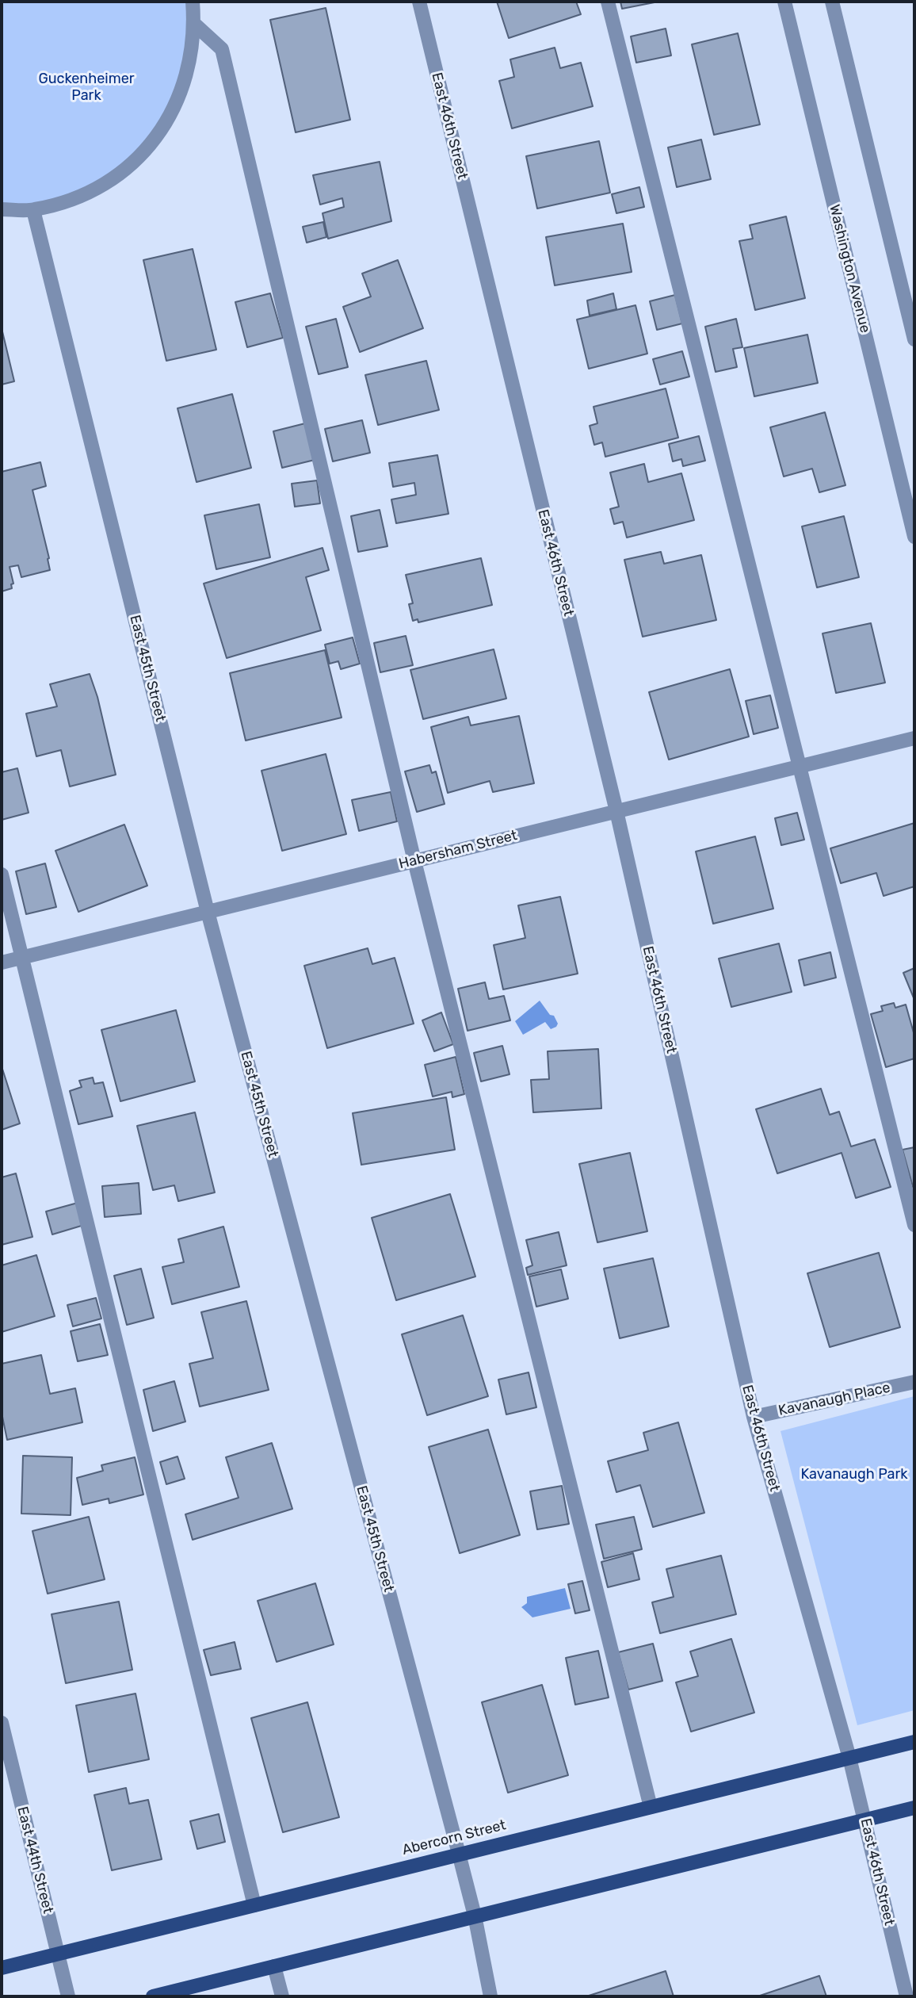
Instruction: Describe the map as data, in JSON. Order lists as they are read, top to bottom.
{
  "streets": {
    "main road": ["Abercorn Street"],
    "street": [
      "East 46th Street",
      "Washington Avenue",
      "East 45th Street",
      "Habersham Street",
      "Kavanaugh Place",
      "East 44th Street"
    ]
  },
  "crossings": [
    ["East 46th Street", "Habersham Street"],
    ["East 46th Street", "Kavanaugh Place"],
    ["East 46th Street", "Abercorn Street"],
    ["East 45th Street", "Habersham Street"],
    ["East 45th Street", "Abercorn Street"],
    ["Abercorn Street", "East 44th Street"]
  ],
  "parks": ["Guckenheimer Park", "Kavanaugh Park"]
}
